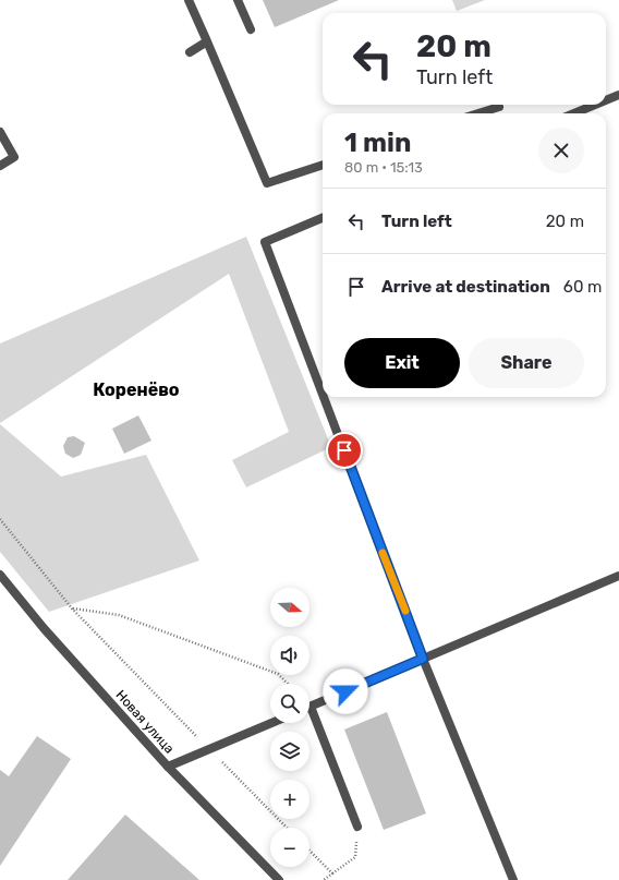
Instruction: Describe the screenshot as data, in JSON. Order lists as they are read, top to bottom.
{
  "streets": {
    "street": ["Новая улица"]
  },
  "districts": ["Коренёво"],
  "north": "right",
  "page": {
    "turn": ["20 m", "Turn left"],
    "heading": ["1 min", "80 m · 15:13"],
    "list": [
      {
        "name": "Turn left",
        "value": "20 m"
      },
      {
        "name": "Arrive at destination",
        "value": "60 m"
      }
    ],
    "buttons": ["Exit", "Share"],
    "map_buttons": ["+", "−"]
  }
}
